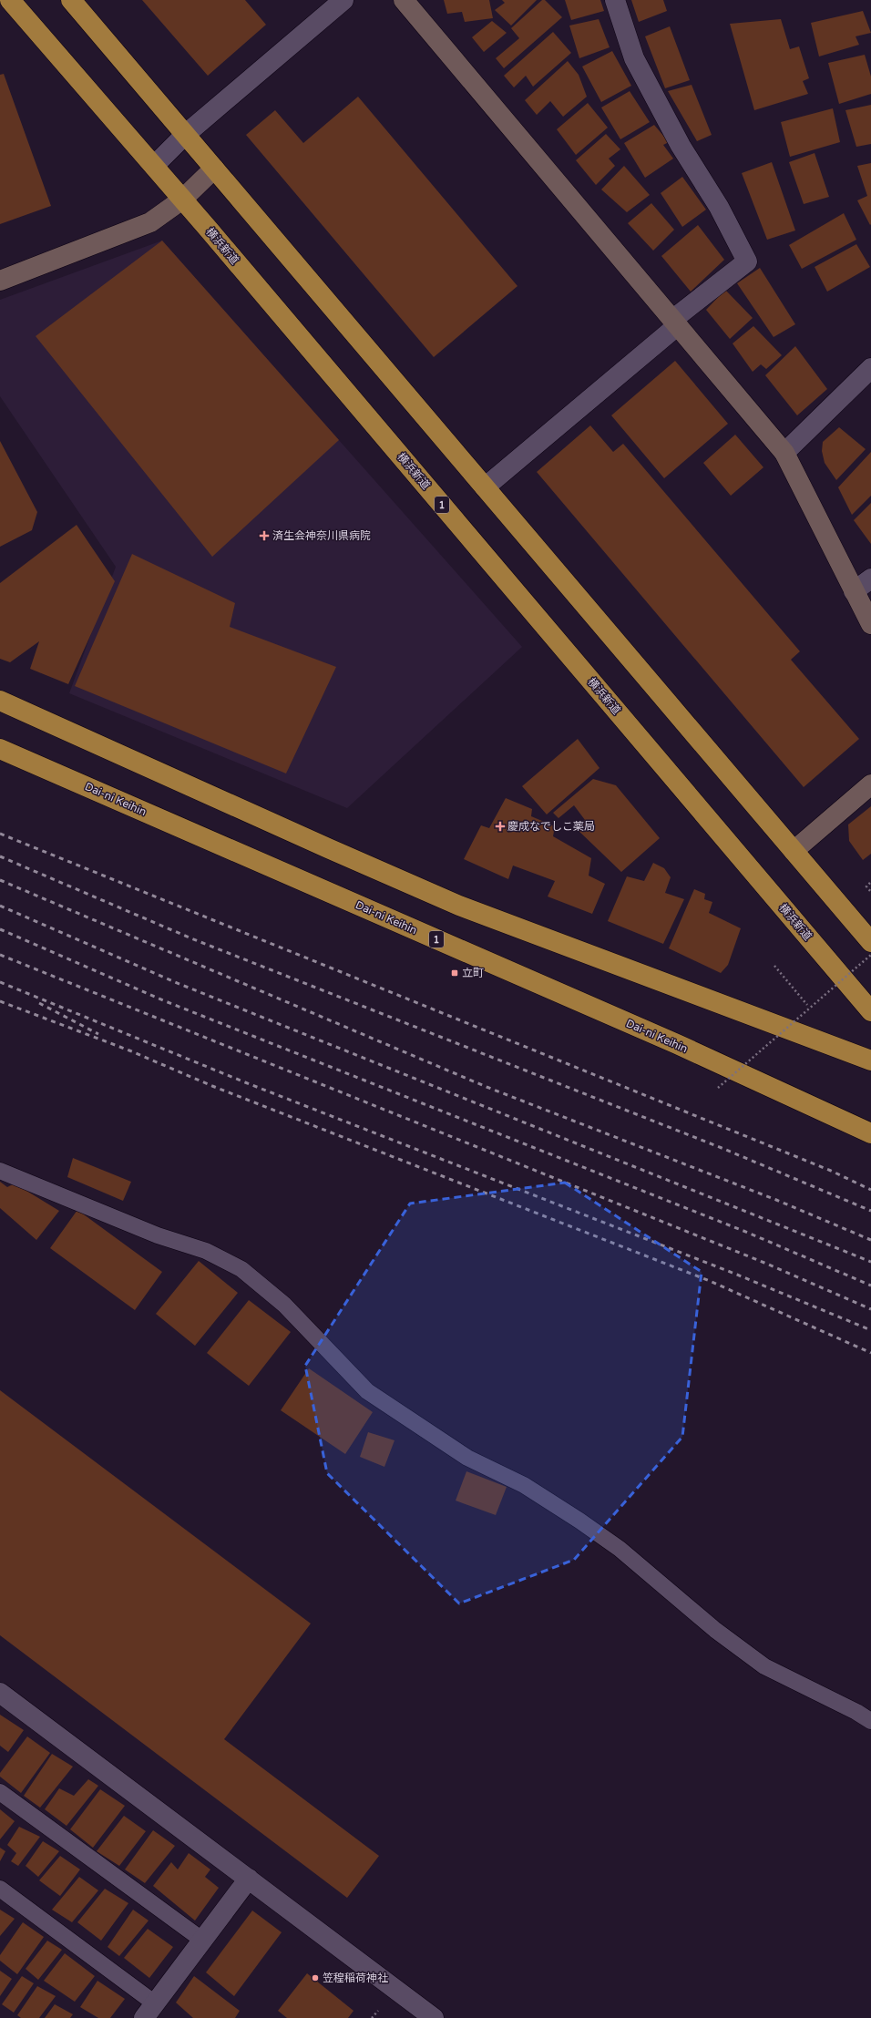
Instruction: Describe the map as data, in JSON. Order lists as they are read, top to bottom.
{
  "streets": {
    "highway": ["横浜新道", "1", "Dai-ni Keihin"]
  },
  "places": {
    "health": ["済生会神奈川県病院", "慶成なでしこ薬局"],
    "transit": ["立町"],
    "other": ["笠䅣稲荷神社"]
  }
}
